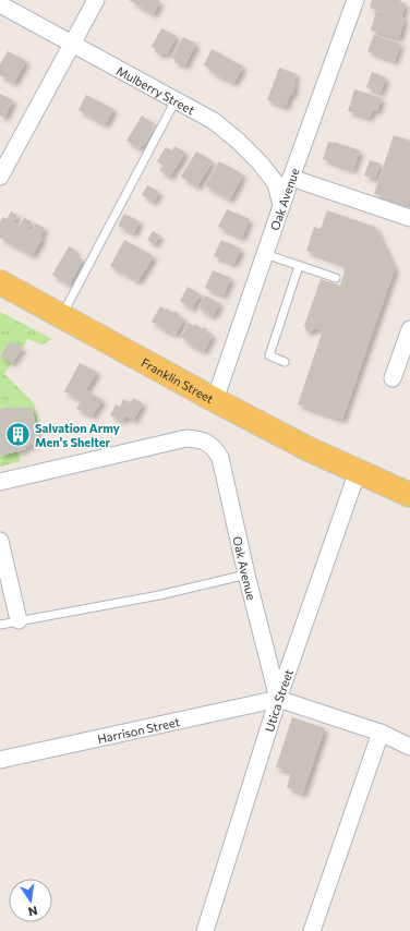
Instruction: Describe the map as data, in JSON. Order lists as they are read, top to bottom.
{
  "streets": {
    "main road": ["Franklin Street"],
    "street": [
      "Mulberry Street",
      "Oak Avenue",
      "Utica Street",
      "Harrison Street"
    ]
  },
  "crossings": [
    ["Mulberry Street", "Oak Avenue"],
    ["Oak Avenue", "Franklin Street"],
    ["Oak Avenue", "Utica Street"],
    ["Oak Avenue", "Harrison Street"],
    ["Franklin Street", "Utica Street"],
    ["Utica Street", "Harrison Street"]
  ],
  "places": {
    "building": ["Salvation Army Men's Shelter"]
  },
  "north": "bottom"
}
